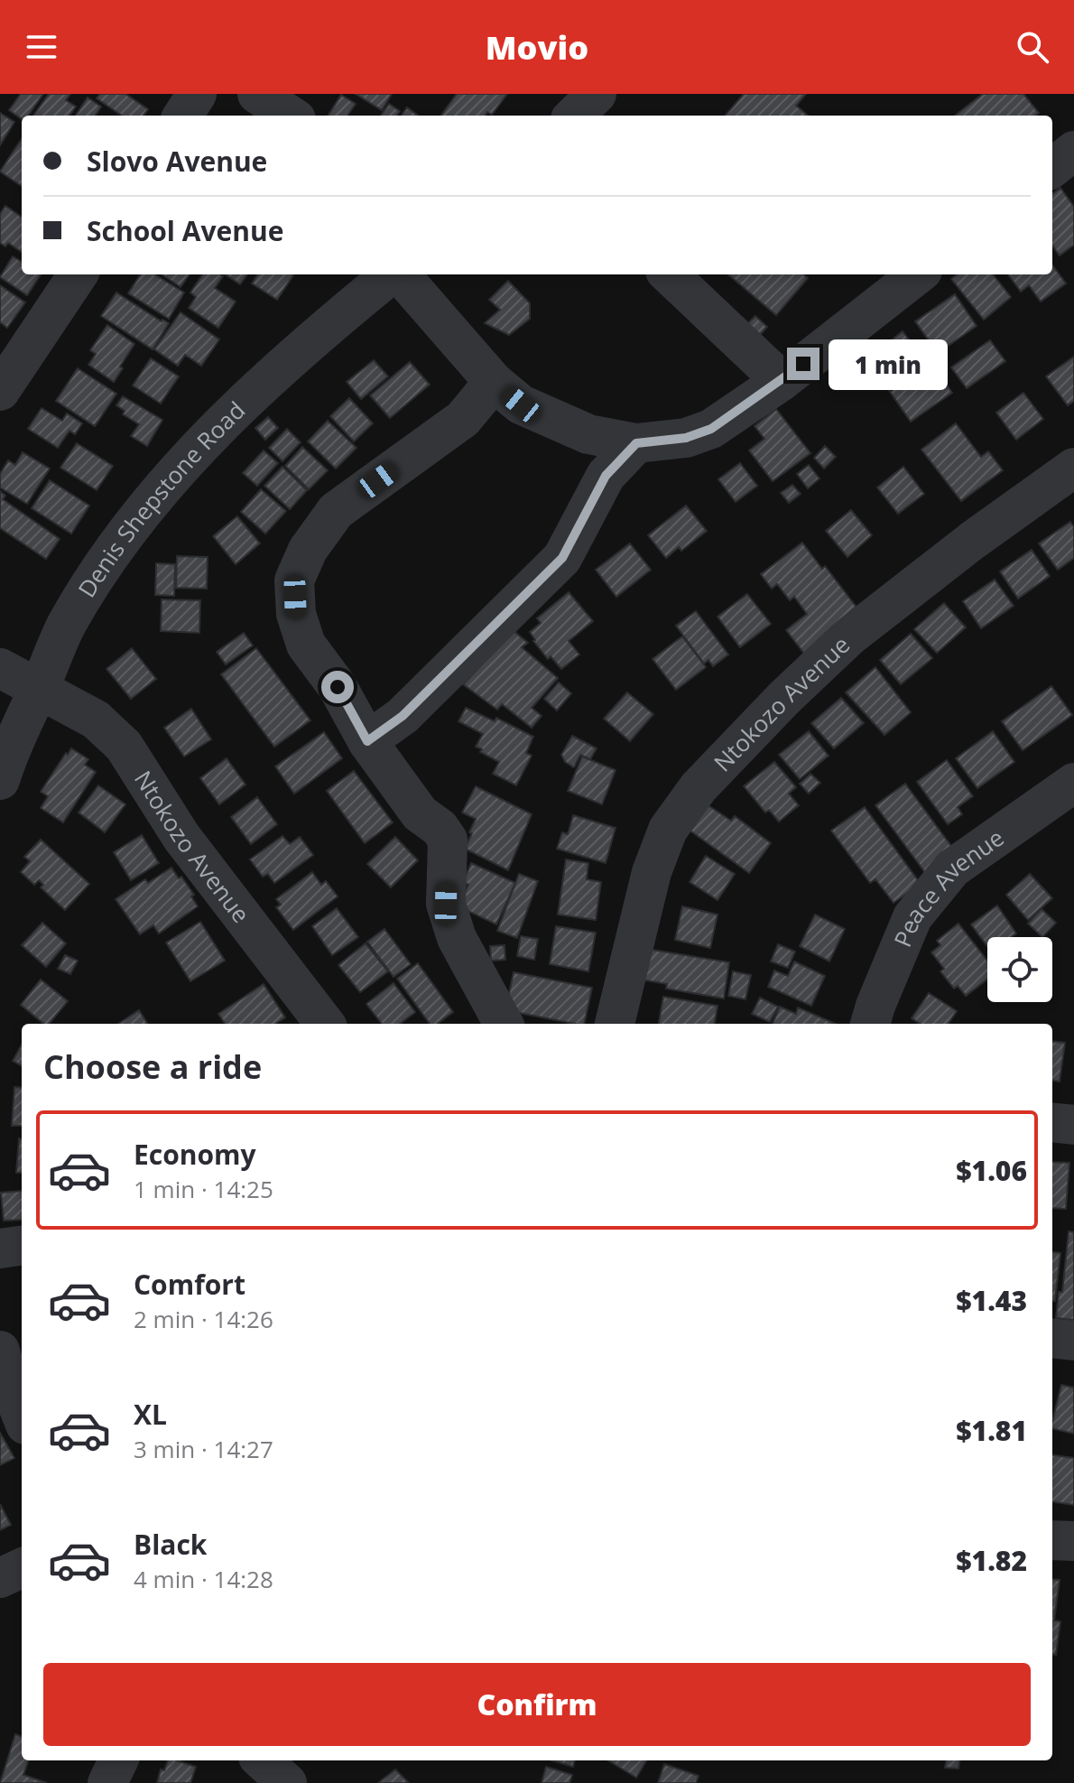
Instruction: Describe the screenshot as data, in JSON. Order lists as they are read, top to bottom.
{
  "streets": {
    "street": ["Denis Shepstone Road", "Ntokozo Avenue", "Peace Avenue"]
  },
  "crossings": [
    ["Denis Shepstone Road", "Ntokozo Avenue"]
  ],
  "page": {
    "header": "Movio",
    "banner": ["Slovo Avenue", "School Avenue"],
    "bubble": "1 min",
    "heading": "Choose a ride",
    "list": [
      {
        "name": "Economy",
        "note": "1 min · 14:25",
        "value": "$1.06"
      },
      {
        "name": "Comfort",
        "note": "2 min · 14:26",
        "value": "$1.43"
      },
      {
        "name": "XL",
        "note": "3 min · 14:27",
        "value": "$1.81"
      },
      {
        "name": "Black",
        "note": "4 min · 14:28",
        "value": "$1.82"
      }
    ],
    "buttons": "Confirm"
  }
}
